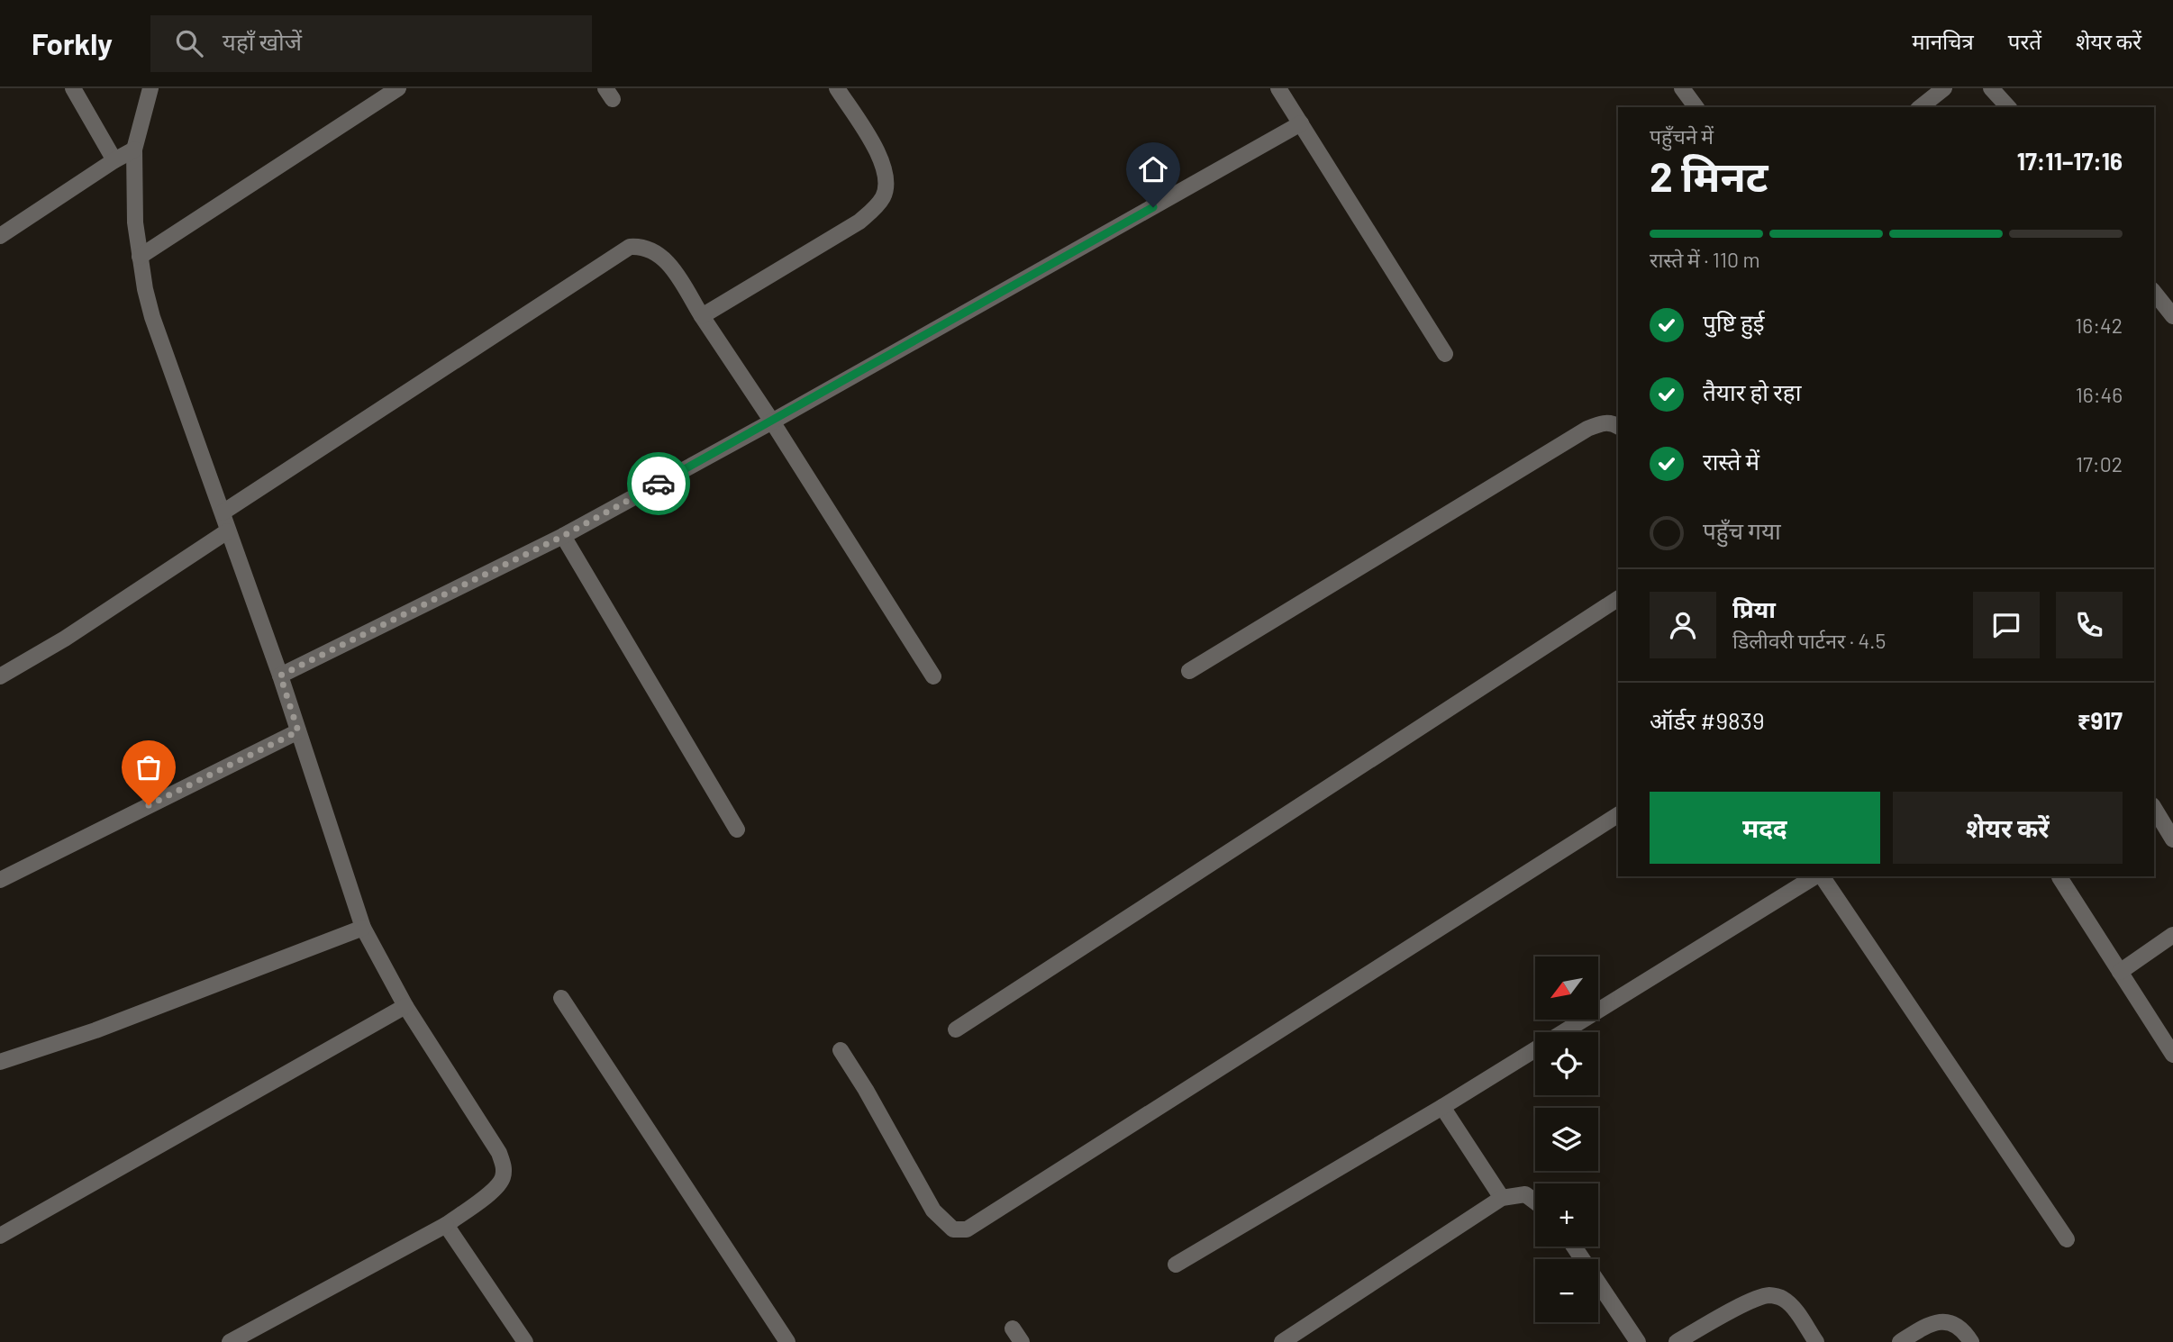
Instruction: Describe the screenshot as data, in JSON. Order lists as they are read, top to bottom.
{
  "north": "bottom left",
  "page": {
    "header": "Forkly",
    "search": "यहाँ खोजें",
    "nav": ["मानचित्र", "परतें", "शेयर करें"],
    "heading": ["2 मिनट", "पहुँचने में", "17:11–17:16"],
    "panel": [
      "प्रिया",
      "डिलीवरी पार्टनर · 4.5",
      "ऑर्डर #9839",
      "₹917"
    ],
    "bar": "रास्ते में · 110 m",
    "list": [
      ["पुष्टि हुई", "16:42"],
      ["तैयार हो रहा", "16:46"],
      ["रास्ते में", "17:02"],
      "पहुँच गया"
    ],
    "buttons": ["मदद", "शेयर करें"],
    "map_buttons": ["+", "−"]
  }
}
